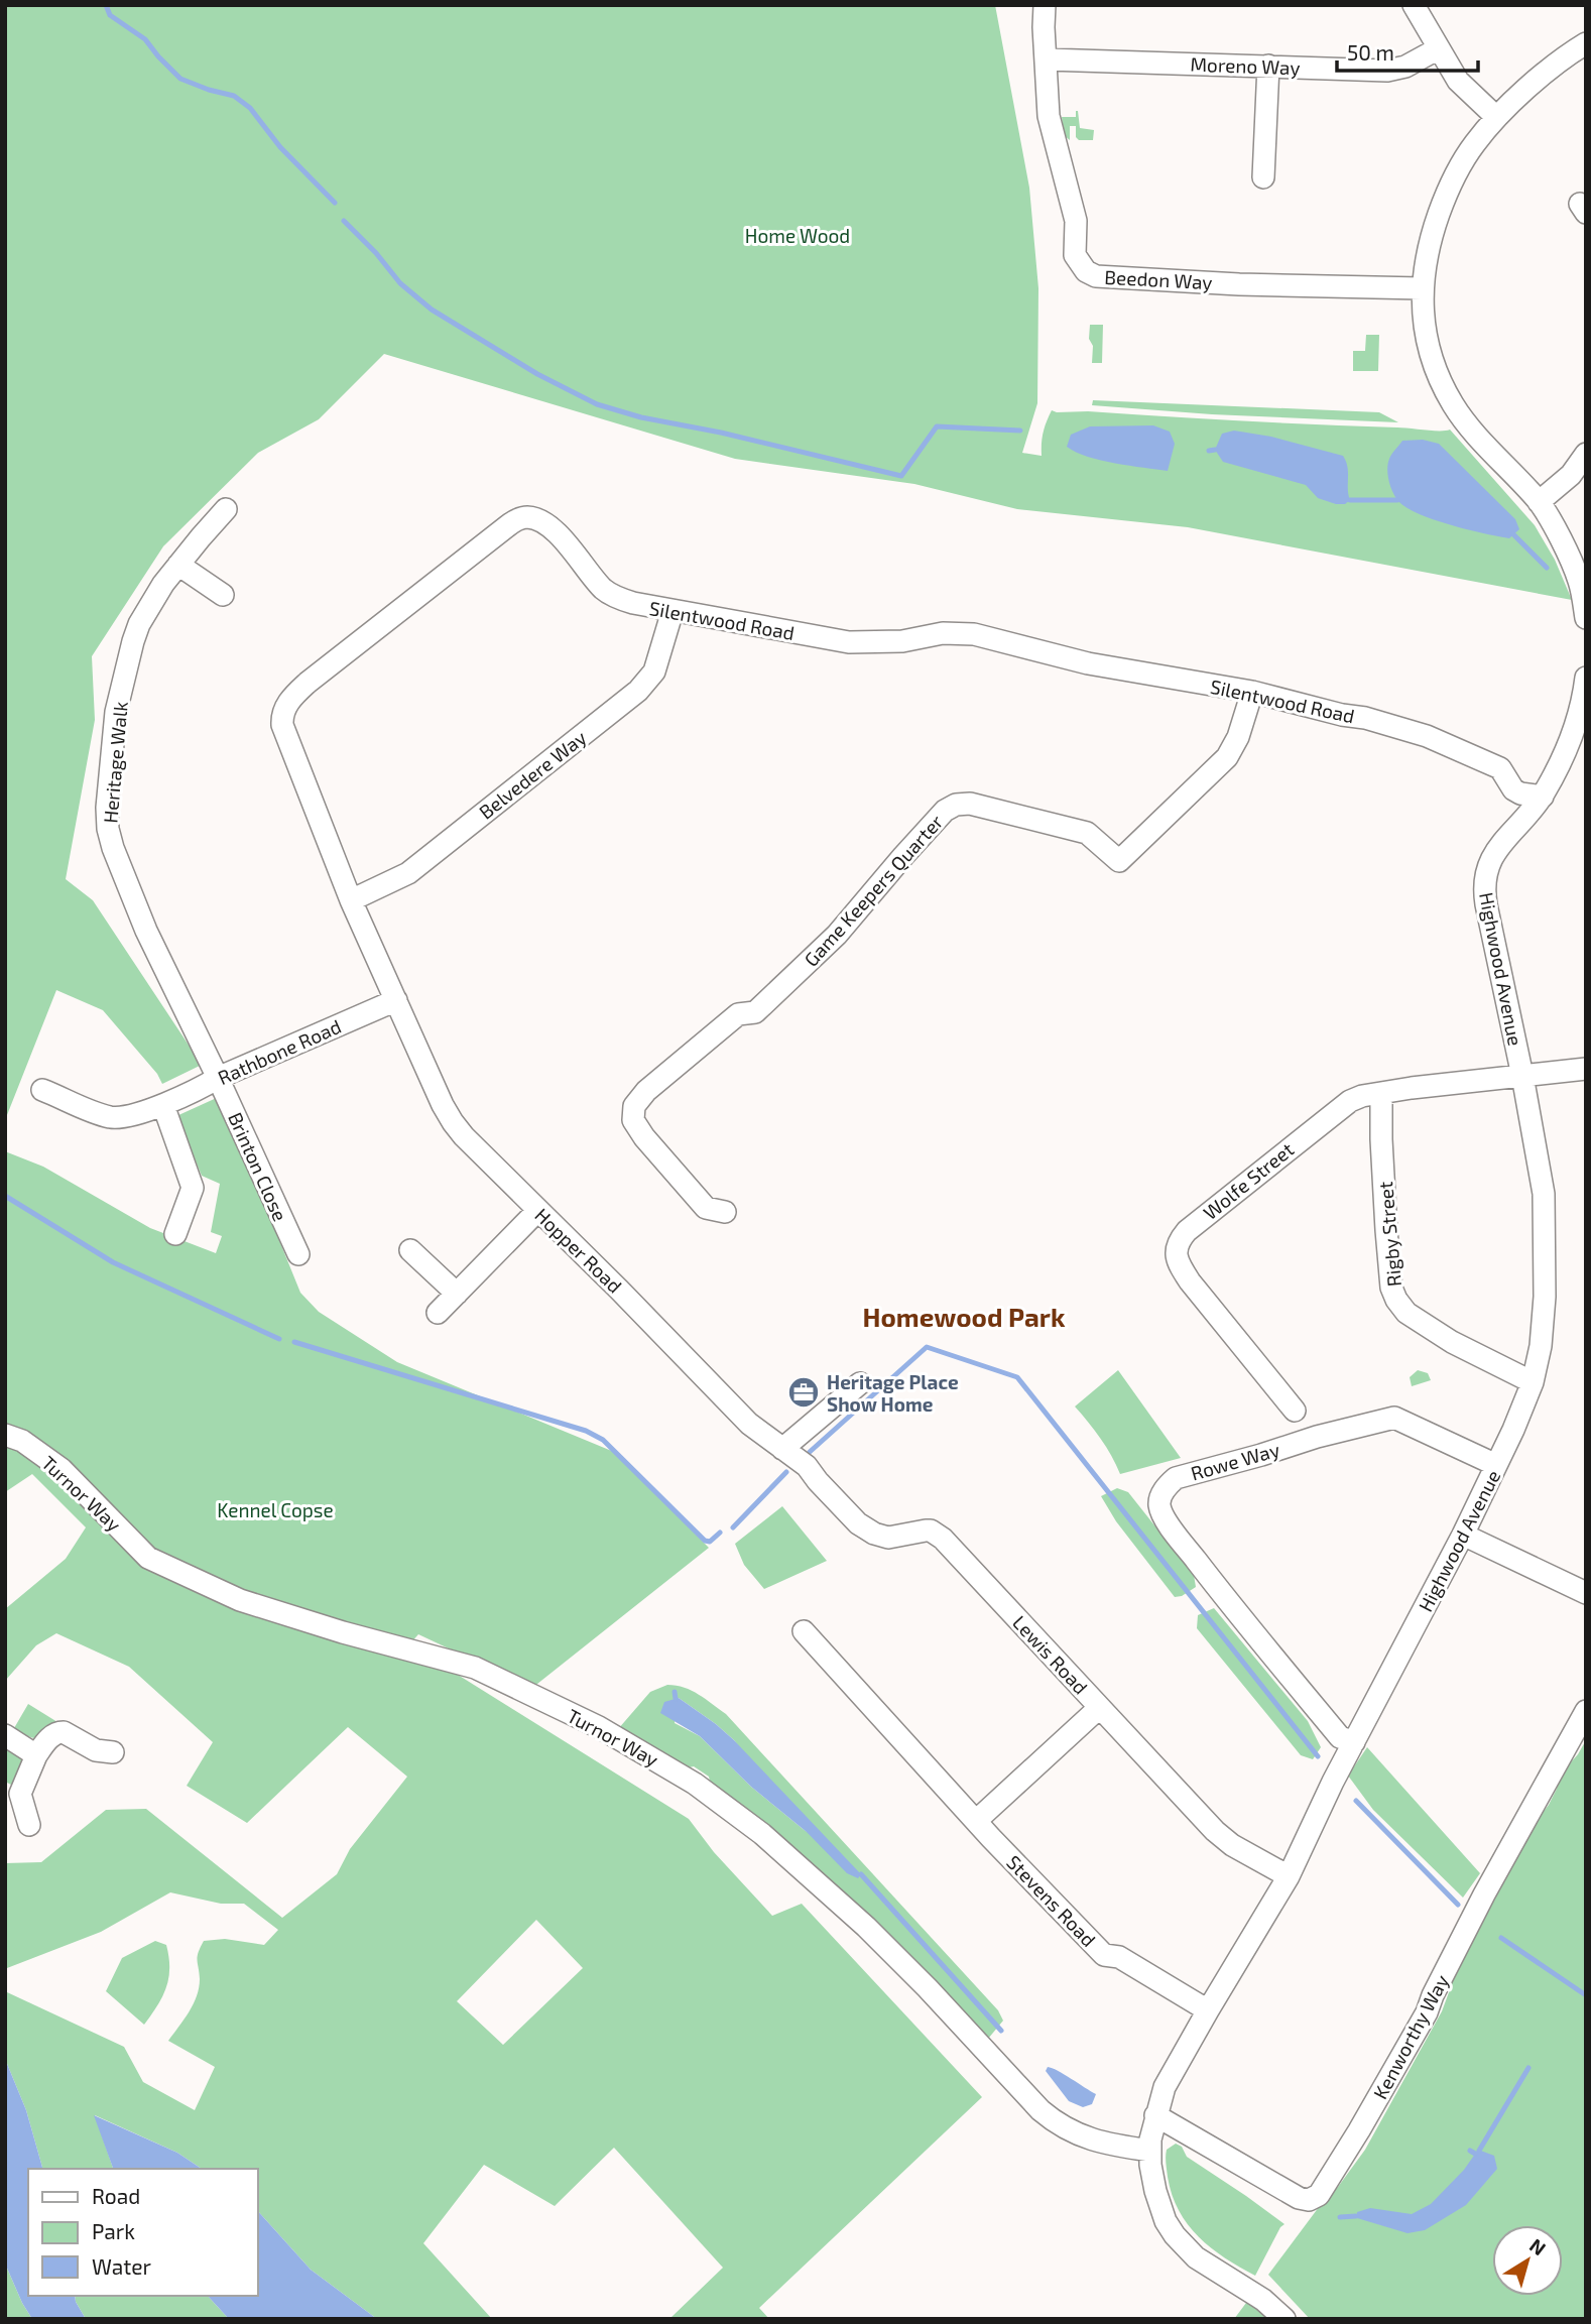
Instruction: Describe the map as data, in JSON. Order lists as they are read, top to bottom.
{
  "streets": {
    "street": [
      "Moreno Way",
      "Beedon Way",
      "Silentwood Road",
      "Heritage Walk",
      "Belvedere Way",
      "Game Keepers Quarter",
      "Highwood Avenue",
      "Rathbone Road",
      "Brinton Close",
      "Wolfe Street",
      "Rigby Street",
      "Hopper Road",
      "Rowe Way",
      "Turnor Way",
      "Lewis Road",
      "Stevens Road",
      "Kenworthy Way"
    ]
  },
  "crossings": [
    ["Moreno Way", "Beedon Way"],
    ["Silentwood Road", "Belvedere Way"],
    ["Silentwood Road", "Game Keepers Quarter"],
    ["Silentwood Road", "Highwood Avenue"],
    ["Silentwood Road", "Rathbone Road"],
    ["Silentwood Road", "Hopper Road"],
    ["Heritage Walk", "Rathbone Road"],
    ["Heritage Walk", "Brinton Close"],
    ["Highwood Avenue", "Wolfe Street"],
    ["Highwood Avenue", "Rigby Street"],
    ["Highwood Avenue", "Rowe Way"],
    ["Highwood Avenue", "Turnor Way"],
    ["Highwood Avenue", "Lewis Road"],
    ["Highwood Avenue", "Stevens Road"],
    ["Highwood Avenue", "Kenworthy Way"],
    ["Rathbone Road", "Brinton Close"],
    ["Rathbone Road", "Hopper Road"],
    ["Wolfe Street", "Rigby Street"],
    ["Hopper Road", "Lewis Road"]
  ],
  "districts": ["Homewood Park"],
  "parks": ["Home Wood", "Kennel Copse"],
  "places": {
    "office": ["Heritage Place Show Home"]
  },
  "legend": ["Road", "Park", "Water"],
  "scale_bar": "50 m",
  "north": "top right"
}
